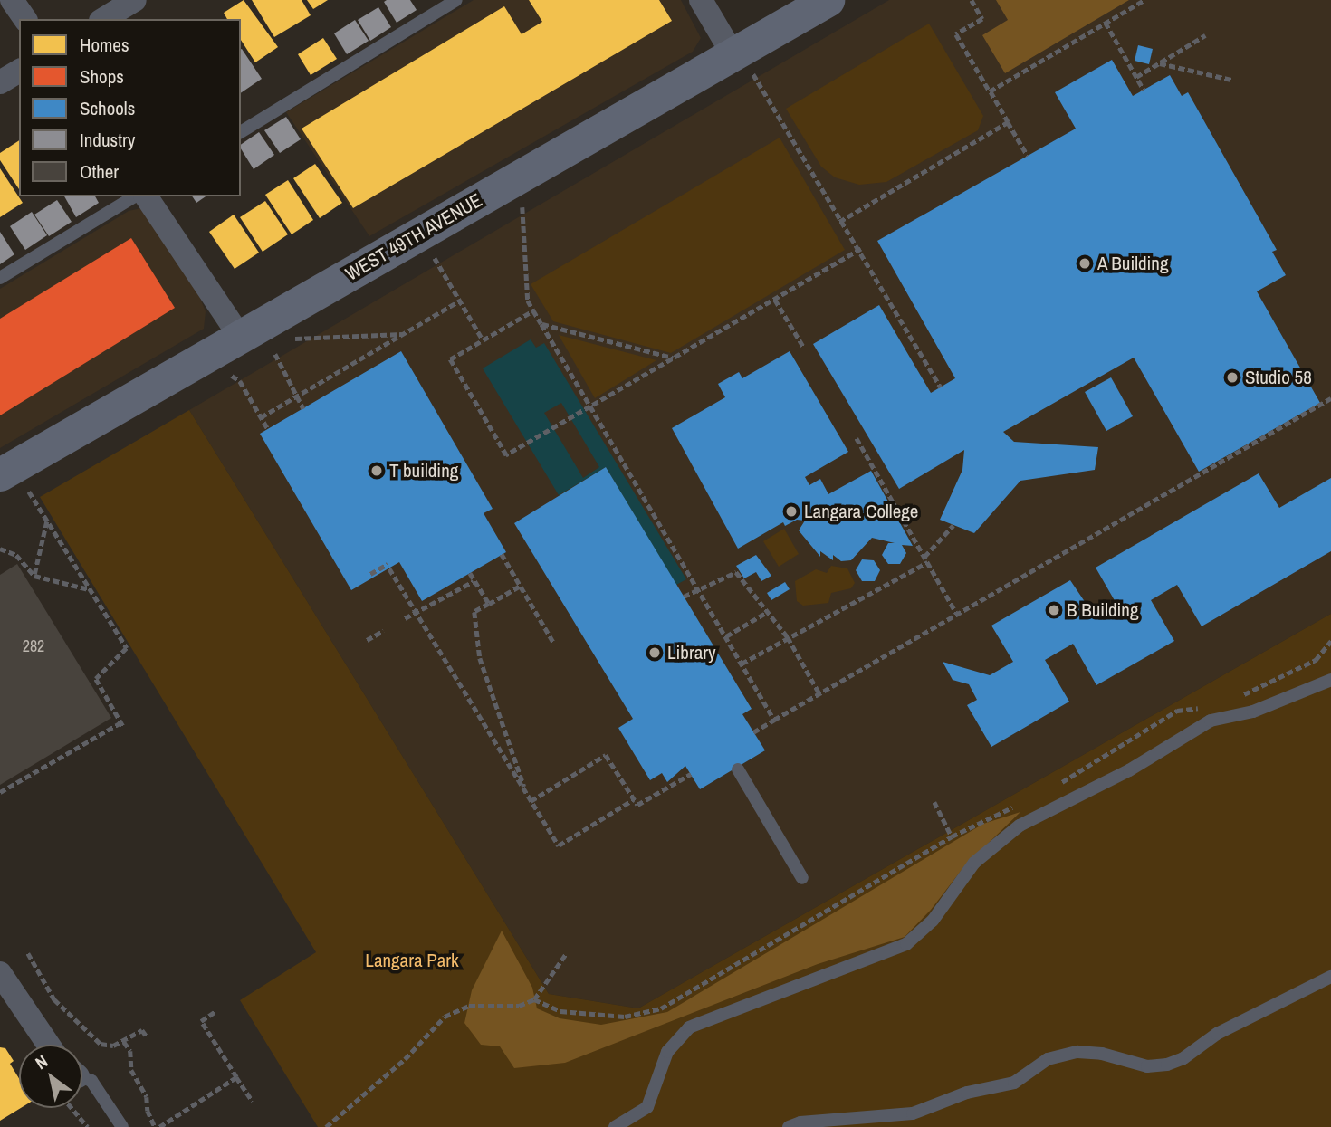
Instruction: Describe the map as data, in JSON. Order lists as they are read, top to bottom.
{
  "streets": {
    "street": ["WEST 49TH AVENUE"]
  },
  "parks": ["Langara Park"],
  "places": [
    "A Building",
    "Studio 58",
    "T building",
    "Langara College",
    "B Building",
    "Library"
  ],
  "house_numbers": ["282"],
  "legend": [
    "Homes",
    "Shops",
    "Schools",
    "Industry",
    "Other"
  ],
  "north": "top left"
}
